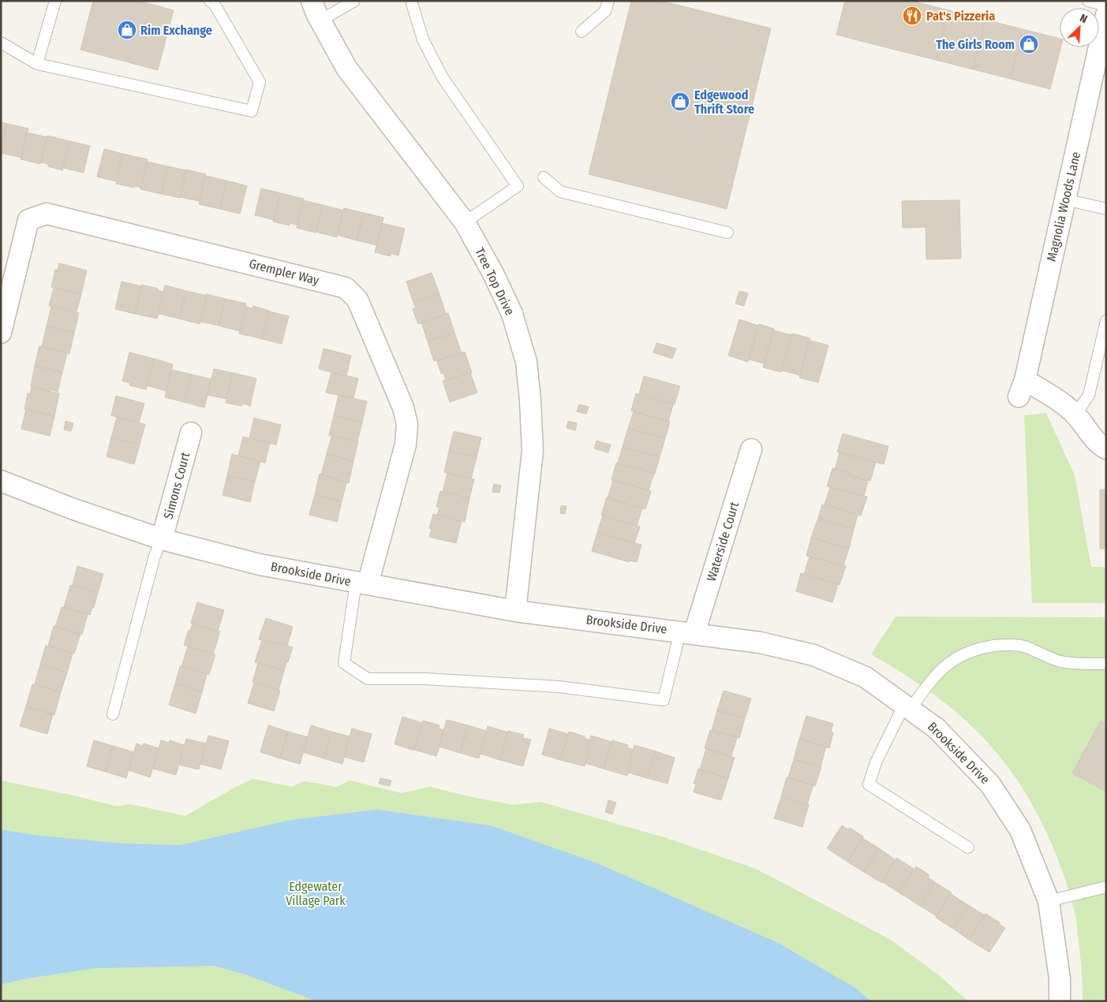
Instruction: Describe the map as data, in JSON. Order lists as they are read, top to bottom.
{
  "streets": {
    "street": [
      "Magnolia Woods Lane",
      "Grempler Way",
      "Tree Top Drive",
      "Simons Court",
      "Waterside Court",
      "Brookside Drive"
    ]
  },
  "crossings": [
    ["Grempler Way", "Brookside Drive"],
    ["Tree Top Drive", "Brookside Drive"],
    ["Simons Court", "Brookside Drive"],
    ["Waterside Court", "Brookside Drive"]
  ],
  "parks": ["Edgewater Village Park"],
  "places": {
    "restaurant": ["Pat's Pizzeria"],
    "shop": ["Rim Exchange", "The Girls Room", "Edgewood Thrift Store"]
  },
  "north": "top right"
}
